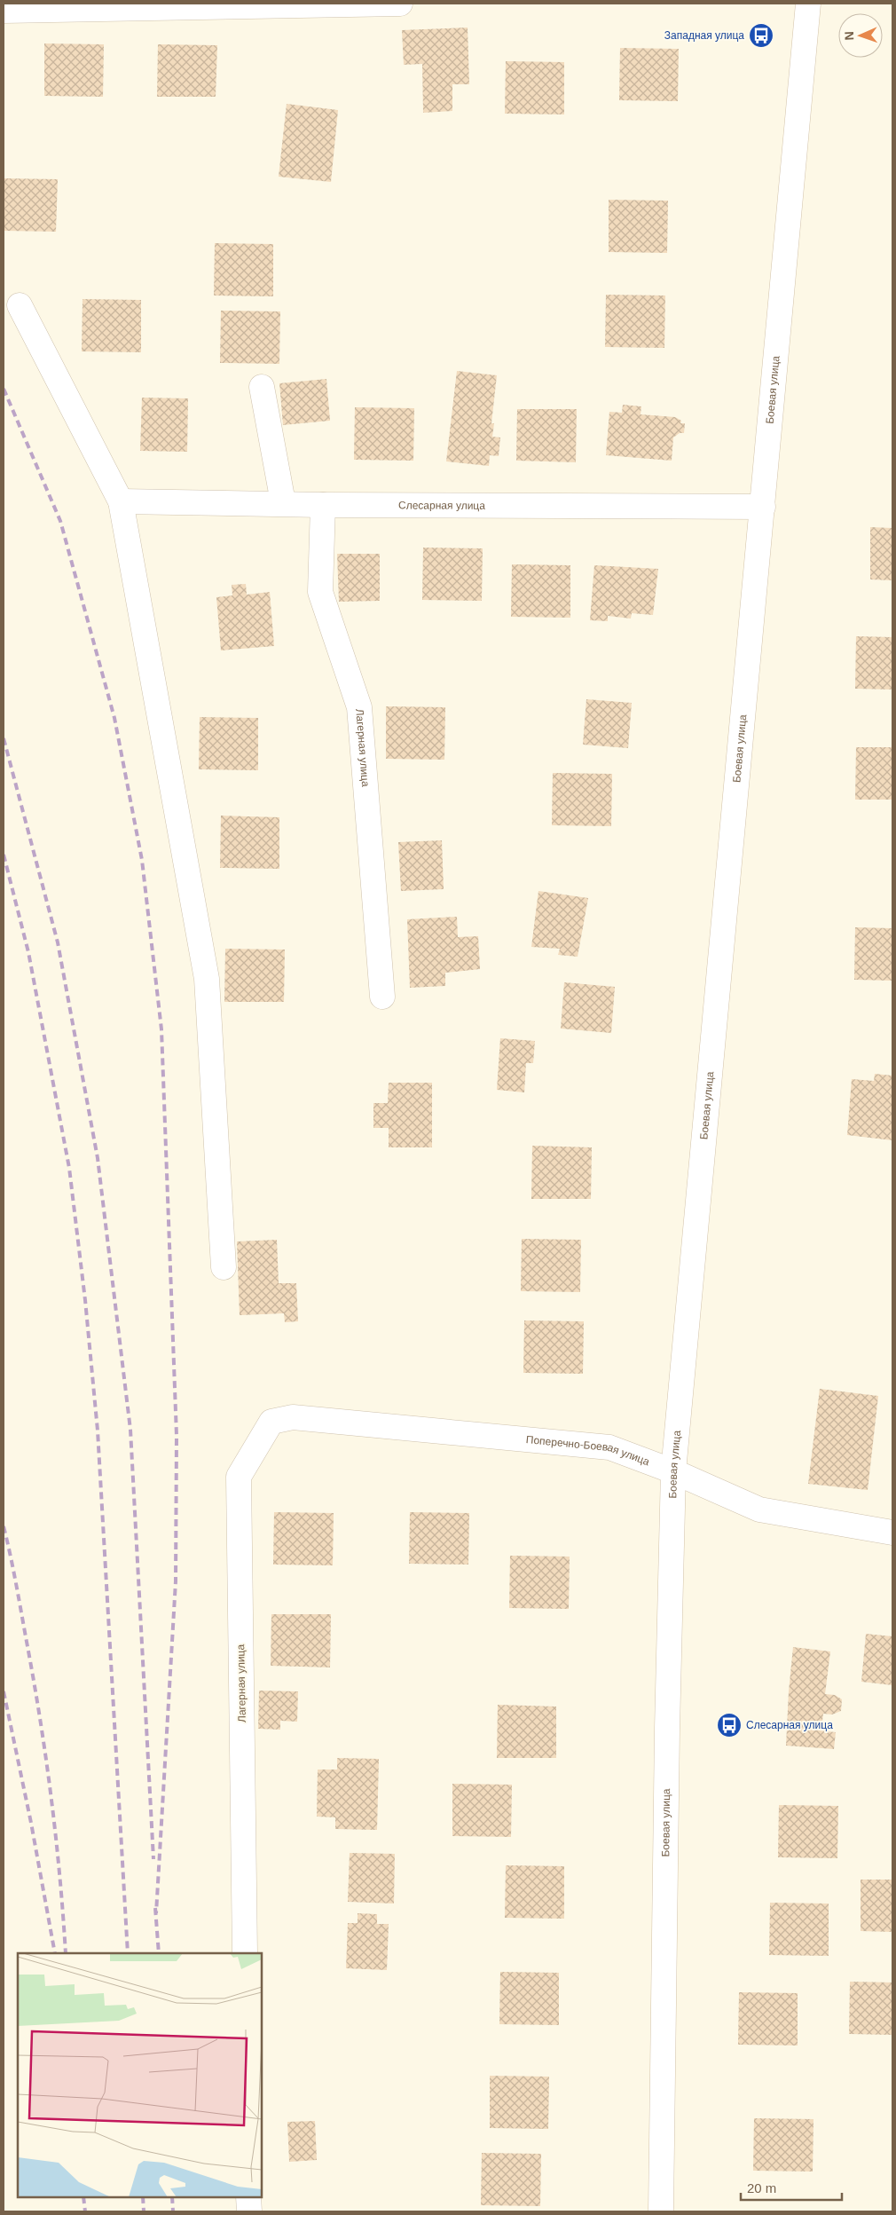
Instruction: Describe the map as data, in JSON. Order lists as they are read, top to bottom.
{
  "streets": {
    "street": [
      "Боевая улица",
      "Слесарная улица",
      "Лагерная улица",
      "Поперечно-Боевая улица"
    ]
  },
  "crossings": [
    ["Боевая улица", "Слесарная улица"],
    ["Боевая улица", "Поперечно-Боевая улица"],
    ["Слесарная улица", "Лагерная улица"],
    ["Лагерная улица", "Поперечно-Боевая улица"]
  ],
  "places": {
    "bus stop": ["Западная улица", "Слесарная улица"]
  },
  "scale_bar": "20 m",
  "north": "left"
}
